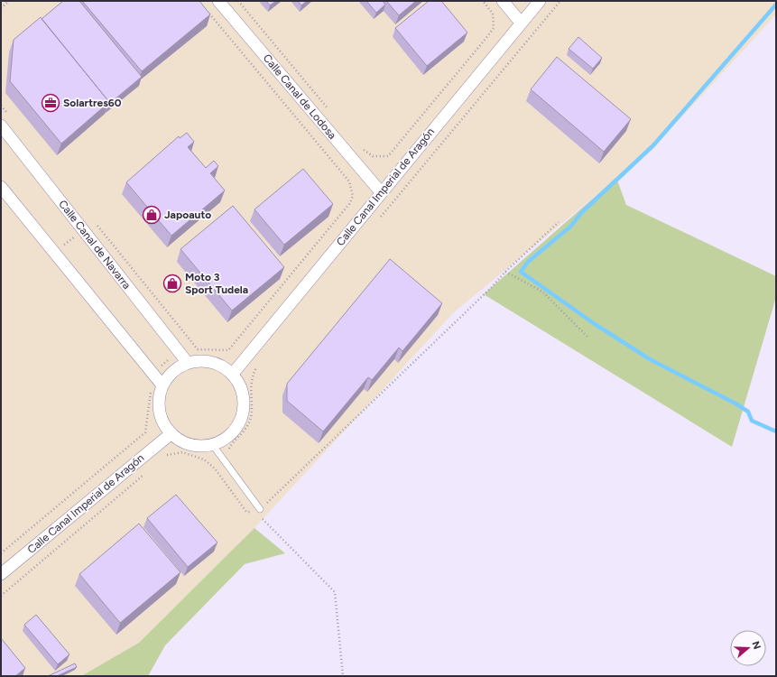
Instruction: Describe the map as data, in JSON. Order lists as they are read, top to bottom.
{
  "streets": {
    "street": ["Calle Canal de Lodosa", "Calle Canal Imperial de Aragón", "Calle Canal de Navarra"]
  },
  "crossings": [
    ["Calle Canal de Lodosa", "Calle Canal Imperial de Aragón"],
    ["Calle Canal Imperial de Aragón", "Calle Canal de Navarra"]
  ],
  "places": {
    "office": ["Solartres60"],
    "shop": ["Japoauto", "Moto 3 Sport Tudela"]
  },
  "north": "right"
}
